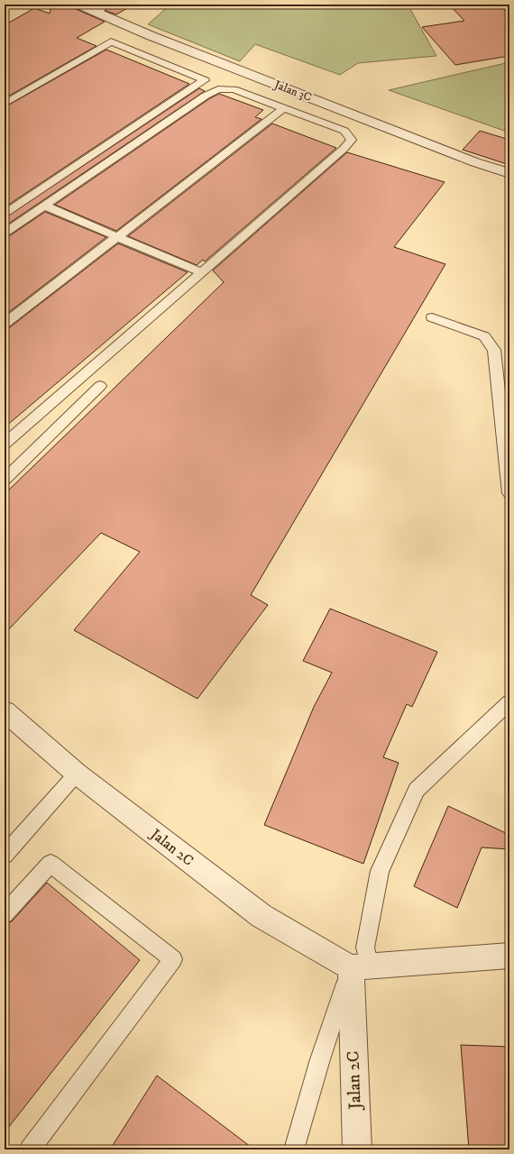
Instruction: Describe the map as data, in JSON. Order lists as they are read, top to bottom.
{
  "streets": {
    "street": ["Jalan 3C", "Jalan 2C"]
  }
}
